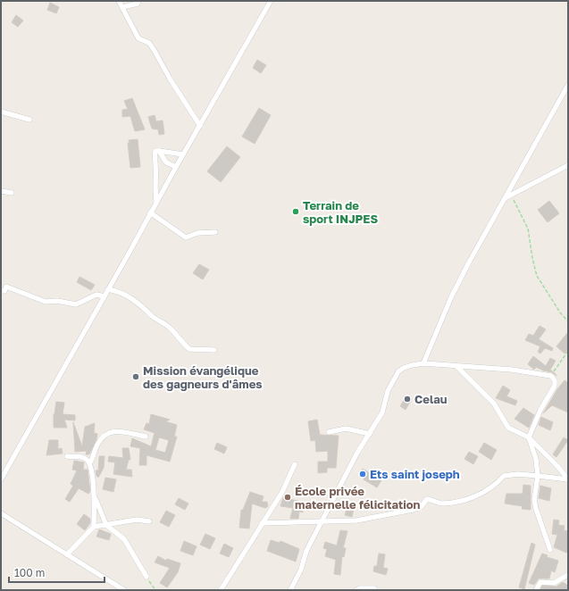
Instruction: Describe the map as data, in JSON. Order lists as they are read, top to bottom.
{
  "places": [
    "Terrain de sport INJPES",
    "Mission évangélique des gagneurs d'âmes",
    "Celau",
    "Ets saint joseph",
    "École privée maternelle félicitation"
  ],
  "scale_bar": "100 m"
}
